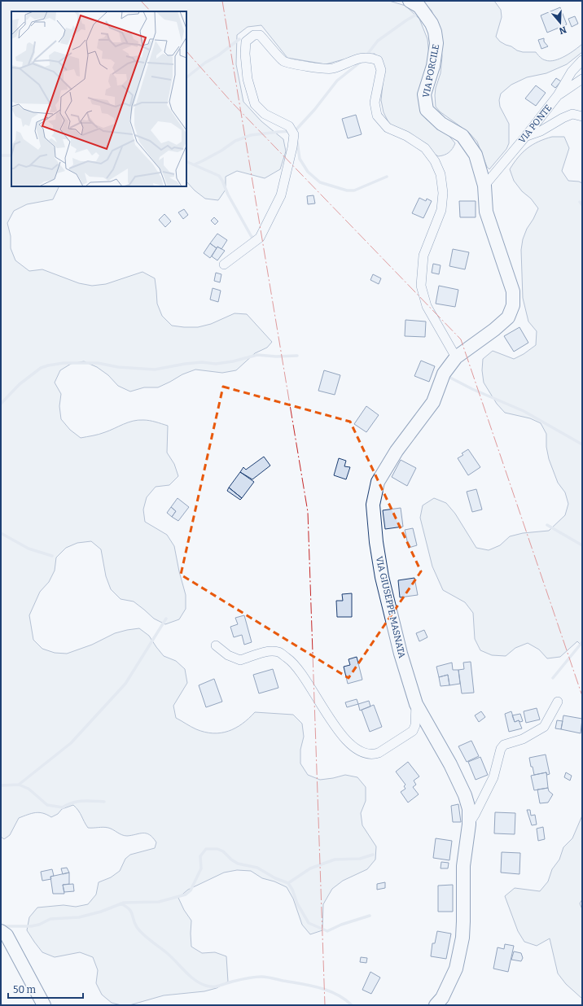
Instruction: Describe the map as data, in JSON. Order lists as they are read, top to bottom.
{
  "streets": {
    "street": ["VIA PORCILE", "VIA PONTE", "VIA GIUSEPPE MASNATA"]
  },
  "crossings": [
    ["VIA PORCILE", "VIA PONTE"],
    ["VIA PORCILE", "VIA GIUSEPPE MASNATA"],
    ["VIA PONTE", "VIA GIUSEPPE MASNATA"]
  ],
  "scale_bar": "50 m",
  "north": "bottom"
}
